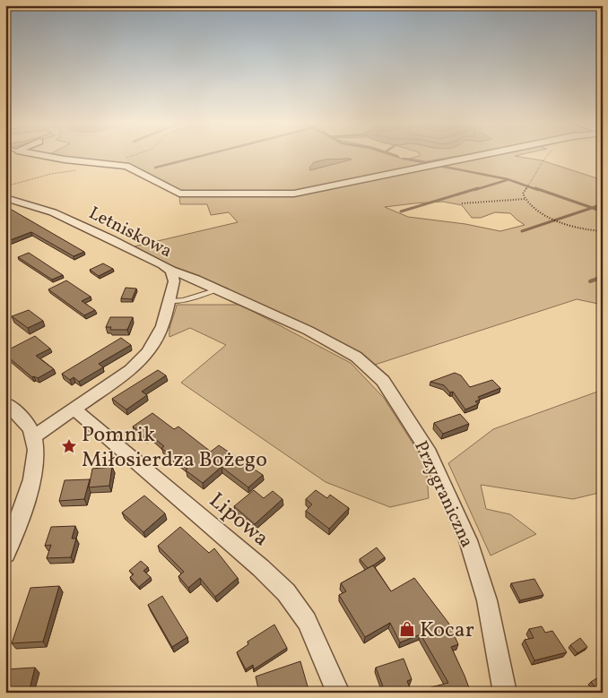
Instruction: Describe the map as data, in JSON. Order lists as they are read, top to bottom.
{
  "streets": {
    "street": ["Letniskowa", "Przygraniczna", "Lipowa"]
  },
  "crossings": [
    ["Letniskowa", "Przygraniczna"],
    ["Letniskowa", "Lipowa"]
  ],
  "places": {
    "place": ["Pomnik Miłosierdza Bożego"],
    "shop": ["Kocar"]
  }
}
